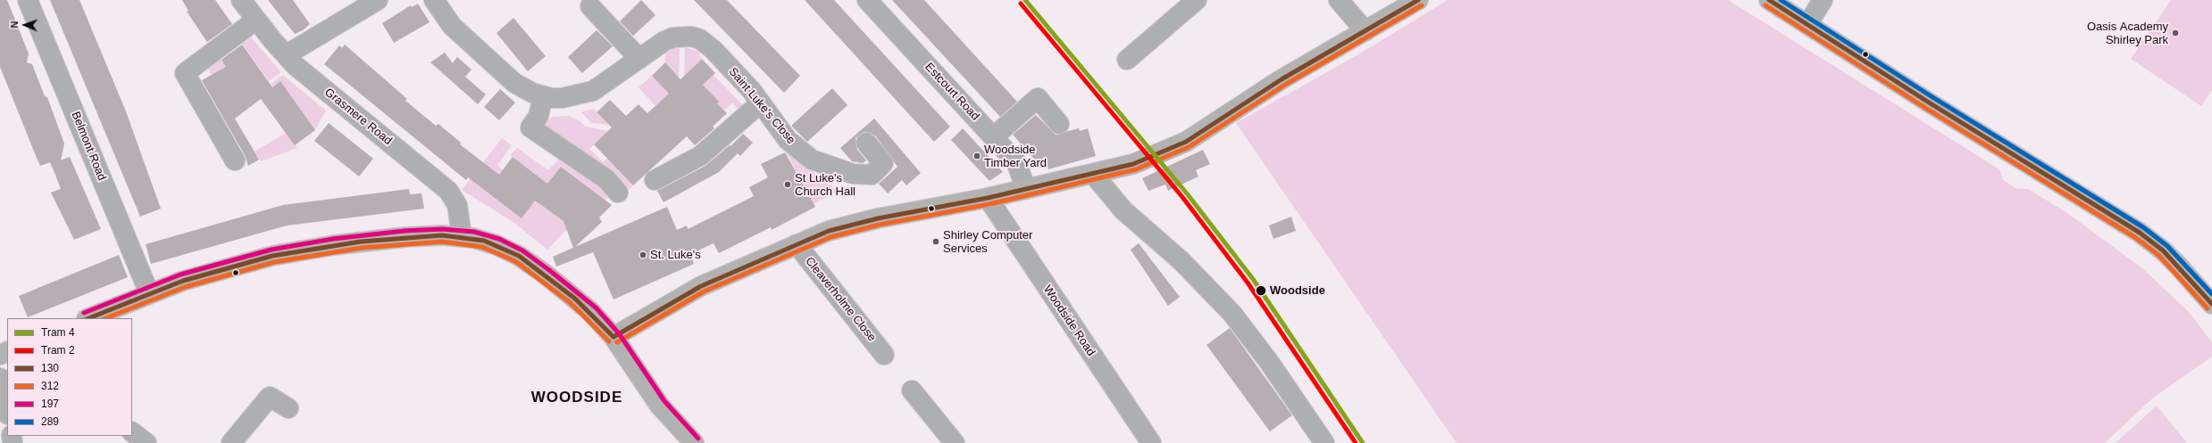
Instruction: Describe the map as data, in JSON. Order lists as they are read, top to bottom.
{
  "streets": {
    "street": [
      "Estcourt Road",
      "Saint Luke's Close",
      "Grasmere Road",
      "Belmont Road",
      "Cleaverholme Close",
      "Woodside Road"
    ]
  },
  "districts": ["WOODSIDE"],
  "places": [
    "Oasis Academy Shirley Park",
    "Woodside Timber Yard",
    "St Luke's Church Hall",
    "Shirley Computer Services",
    "St. Luke's",
    "Woodside"
  ],
  "lines": [
    "tram line 4",
    "transit line 130",
    "transit line 289",
    "tram line 2",
    "transit line 312",
    "transit line 197"
  ],
  "legend": [
    "Tram 4",
    "Tram 2",
    "130",
    "312",
    "197",
    "289"
  ],
  "north": "left"
}
